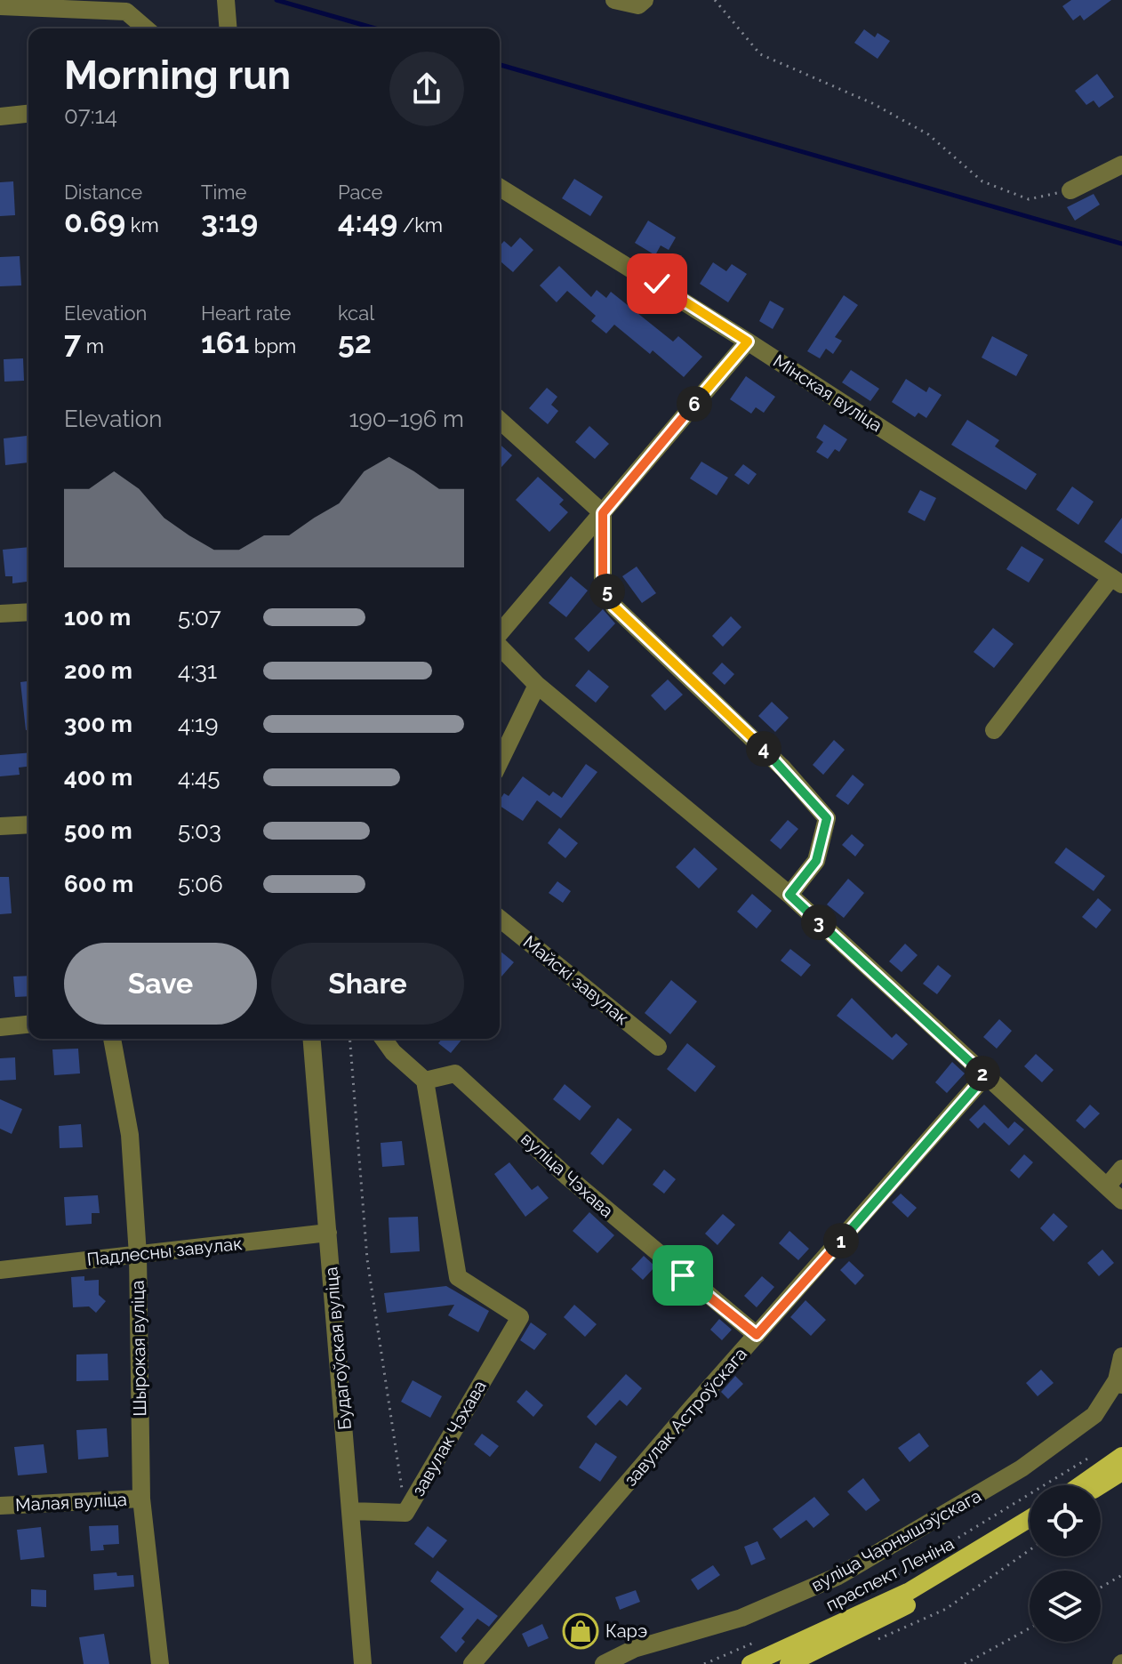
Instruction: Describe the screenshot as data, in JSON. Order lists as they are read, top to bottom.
{
  "streets": {
    "main road": ["праспект Леніна"],
    "street": [
      "Мінская вуліца",
      "Майскі завулак",
      "вуліца Чэхава",
      "Падлесны завулак",
      "Шырокая вуліца",
      "Будагоўская вуліца",
      "завулак Астроўскага",
      "завулак Чэхава",
      "Малая вуліца",
      "вуліца Чарнышэўскага"
    ]
  },
  "crossings": [
    ["вуліца Чэхава", "завулак Астроўскага"],
    ["вуліца Чэхава", "завулак Чэхава"],
    ["Падлесны завулак", "Шырокая вуліца"],
    ["Падлесны завулак", "Будагоўская вуліца"],
    ["Шырокая вуліца", "Малая вуліца"],
    ["Будагоўская вуліца", "завулак Чэхава"]
  ],
  "places": {
    "shop": ["Карэ"]
  },
  "page": {
    "heading": ["Morning run", "07:14"],
    "stats": [
      ["Distance", "0.69 km"],
      ["Time", "3:19"],
      ["Pace", "4:49 /km"],
      ["Elevation", "7 m"],
      ["Heart rate", "161 bpm"],
      ["kcal", "52"]
    ],
    "pins": [
      "6",
      "5",
      "4",
      "3",
      "2",
      "1"
    ],
    "chart": ["Elevation", "190–196 m"],
    "list": [
      {
        "name": "100 m",
        "note": "5:07"
      },
      {
        "name": "200 m",
        "note": "4:31"
      },
      {
        "name": "300 m",
        "note": "4:19"
      },
      {
        "name": "400 m",
        "note": "4:45"
      },
      {
        "name": "500 m",
        "note": "5:03"
      },
      {
        "name": "600 m",
        "note": "5:06"
      }
    ],
    "buttons": ["Save", "Share"]
  }
}
